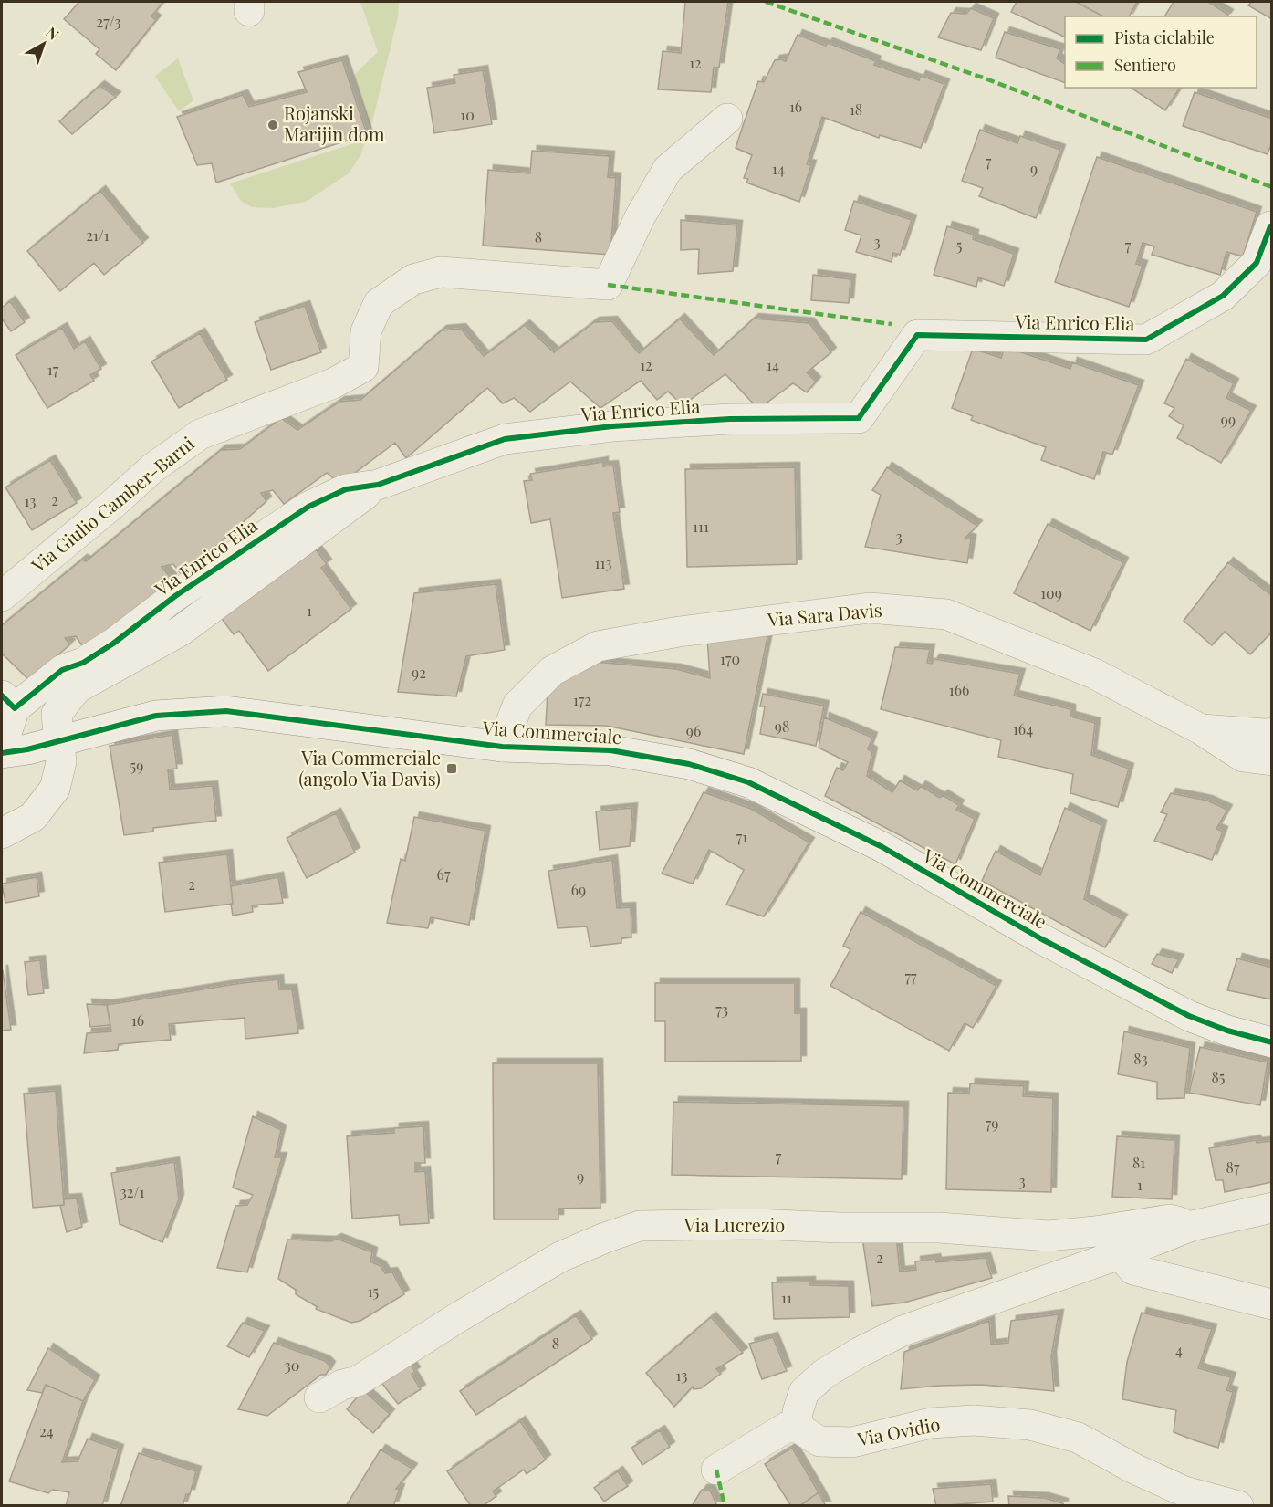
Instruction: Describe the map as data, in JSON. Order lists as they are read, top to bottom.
{
  "streets": {
    "street": [
      "Via Enrico Elia",
      "Via Giulio Camber-Barni",
      "Via Sara Davis",
      "Via Commerciale",
      "Via Lucrezio",
      "Via Ovidio"
    ]
  },
  "crossings": [
    ["Via Enrico Elia", "Via Commerciale"],
    ["Via Sara Davis", "Via Commerciale"]
  ],
  "places": {
    "other": ["Rojanski Marijin dom"],
    "transit": ["Via Commerciale (angolo Via Davis)"]
  },
  "house_numbers": [
    "27/3",
    "12",
    "16",
    "18",
    "10",
    "7",
    "14",
    "9",
    "21/1",
    "8",
    "3",
    "5",
    "7",
    "12",
    "14",
    "17",
    "99",
    "2",
    "13",
    "111",
    "3",
    "113",
    "109",
    "1",
    "170",
    "92",
    "166",
    "172",
    "98",
    "164",
    "96",
    "59",
    "71",
    "67",
    "2",
    "69",
    "77",
    "73",
    "16",
    "83",
    "85",
    "79",
    "7",
    "81",
    "87",
    "9",
    "3",
    "1",
    "32/1",
    "2",
    "15",
    "11",
    "8",
    "4",
    "30",
    "13",
    "24"
  ],
  "legend": ["Pista ciclabile", "Sentiero"],
  "north": "top right"
}
